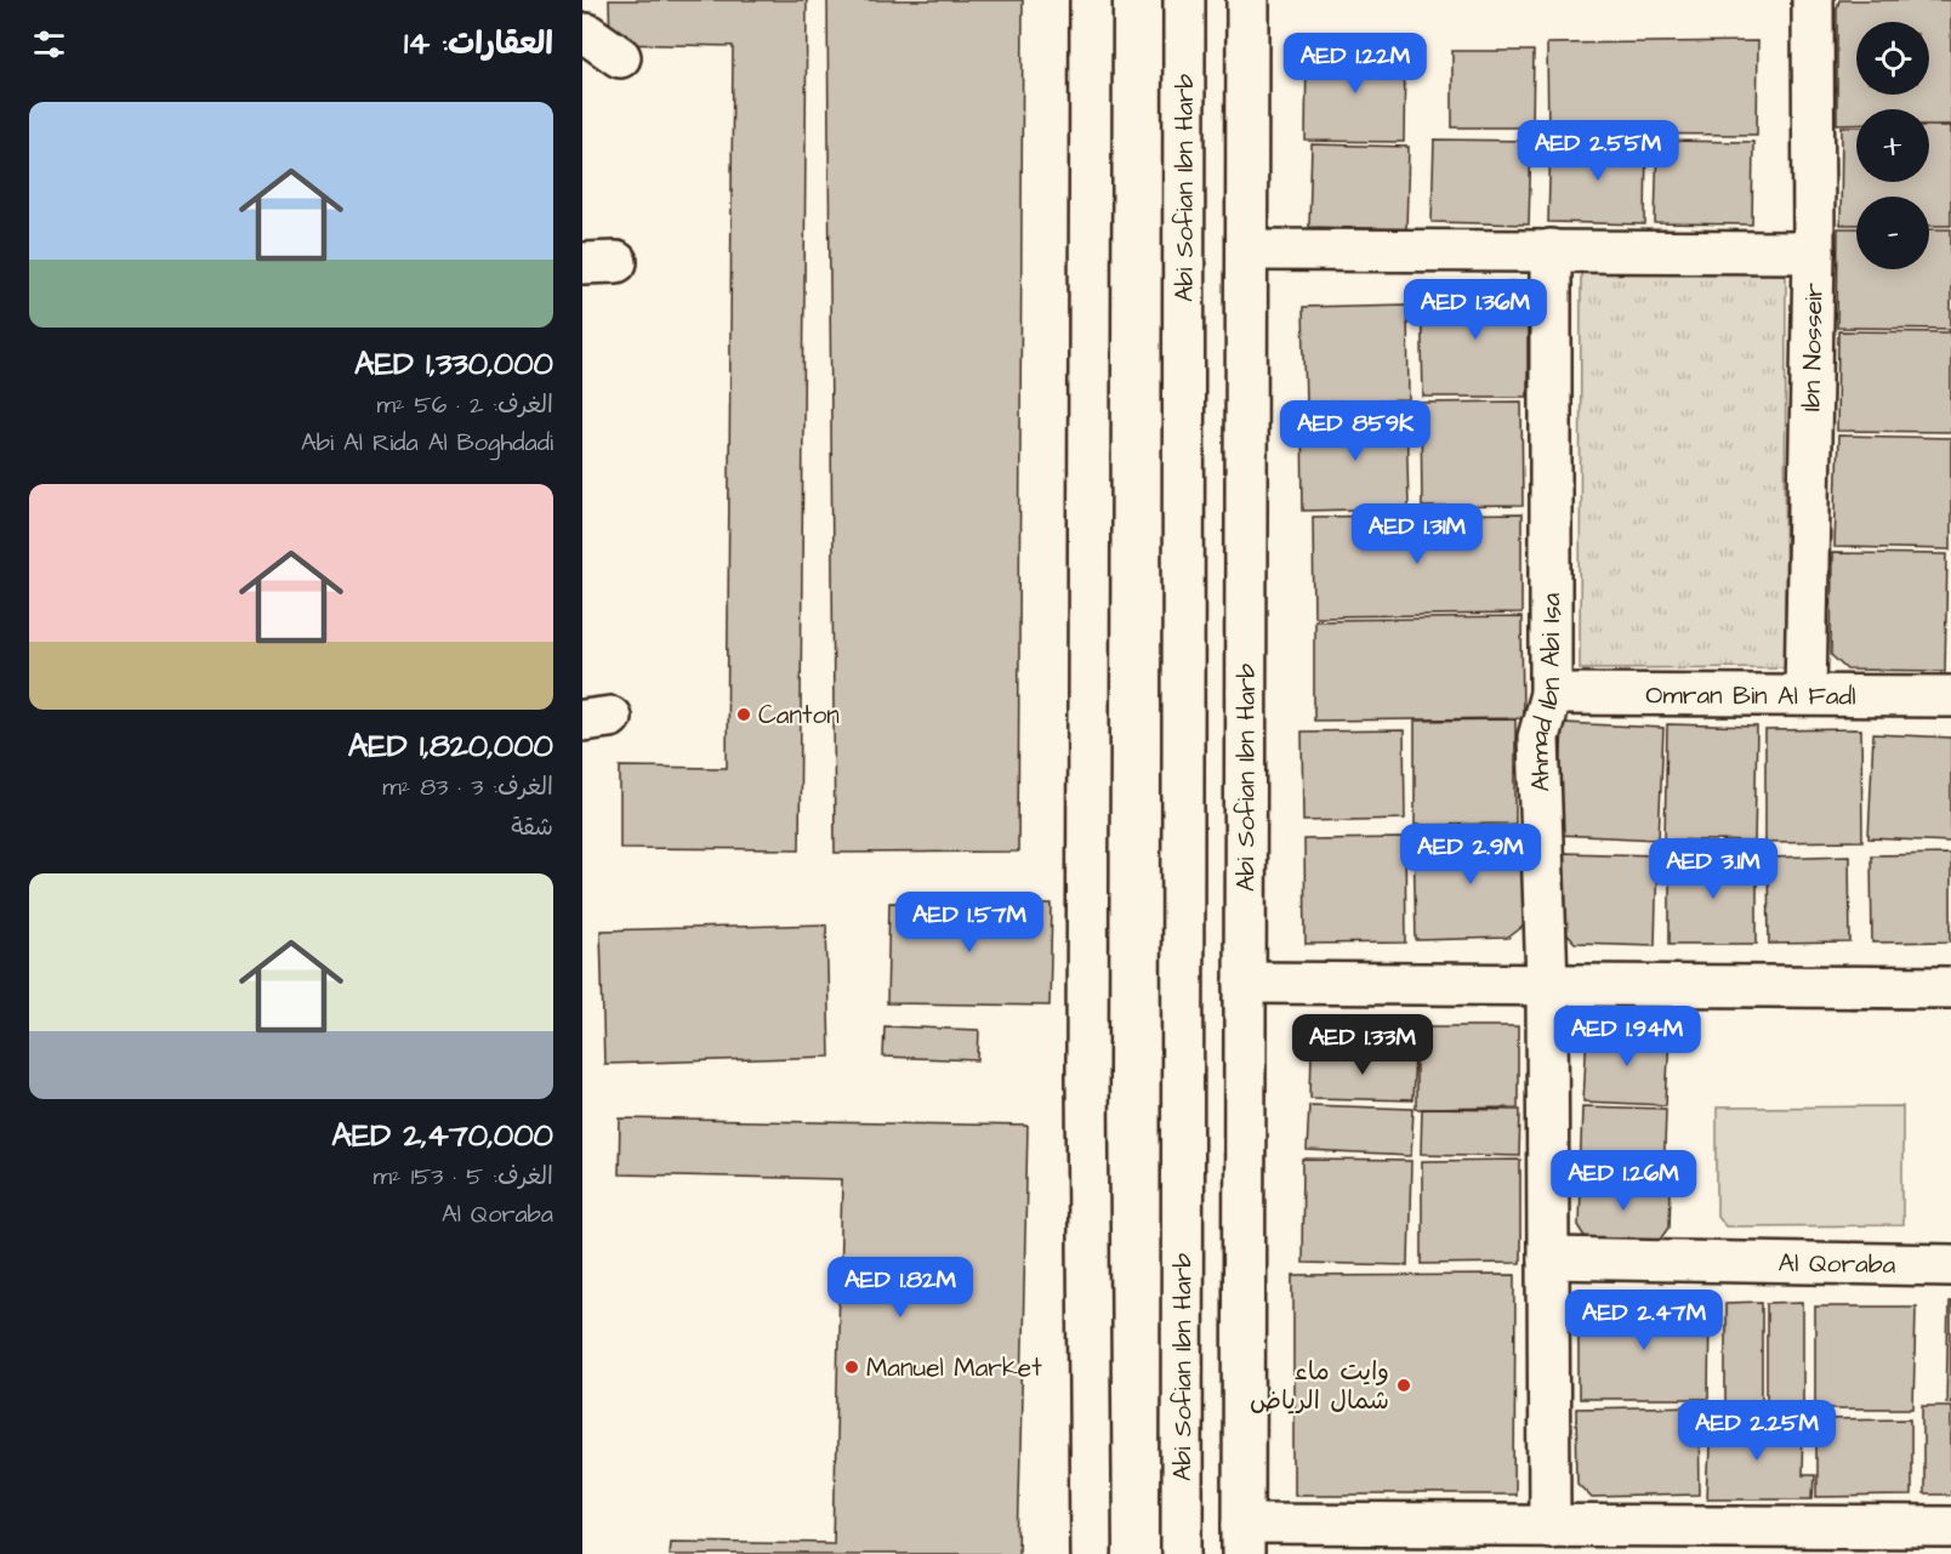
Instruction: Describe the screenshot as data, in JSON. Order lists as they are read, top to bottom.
{
  "streets": {
    "street": [
      "Abi Sofian Ibn Harb",
      "Ibn Nosseir",
      "Ahmad Ibn Abi Isa",
      "Omran Bin Al Fadl",
      "Al Qoraba"
    ]
  },
  "crossings": [
    ["Ibn Nosseir", "Omran Bin Al Fadl"],
    ["Ahmad Ibn Abi Isa", "Omran Bin Al Fadl"],
    ["Ahmad Ibn Abi Isa", "Al Qoraba"]
  ],
  "places": ["Canton", "Manuel Market", "وايت ماء شمال الرياض"],
  "page": {
    "heading": "العقارات: 14",
    "map_buttons": ["+", "−"],
    "price": [
      "AED 1.22M",
      "AED 2.55M",
      "AED 1.36M",
      "AED 859K",
      "AED 1.31M",
      "AED 2.9M",
      "AED 3.1M",
      "AED 1.57M",
      "AED 1.94M",
      "AED 1.33M",
      "AED 1.26M",
      "AED 1.82M",
      "AED 2.47M",
      "AED 2.25M"
    ],
    "list": [
      {
        "name": "AED 1,330,000",
        "note": "الغرف: 2 · 56 m² · Abi Al Rida Al Boghdadi"
      },
      {
        "name": "AED 1,820,000",
        "note": "الغرف: 3 · 83 m² · شقة"
      },
      {
        "name": "AED 2,470,000",
        "note": "الغرف: 5 · 153 m² · Al Qoraba"
      }
    ]
  }
}
